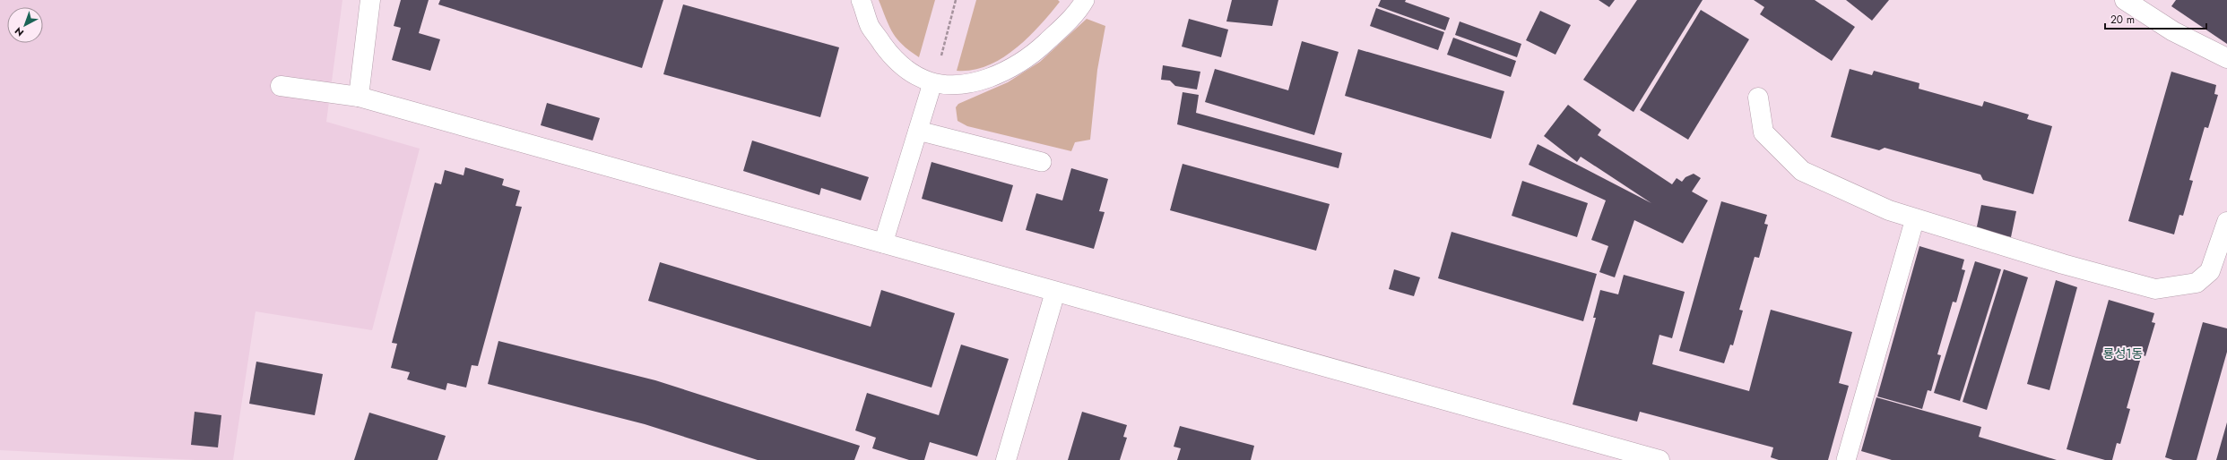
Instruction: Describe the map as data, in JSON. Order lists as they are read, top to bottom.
{
  "districts": ["룡성1동"],
  "scale_bar": "20 m",
  "north": "bottom left"
}
